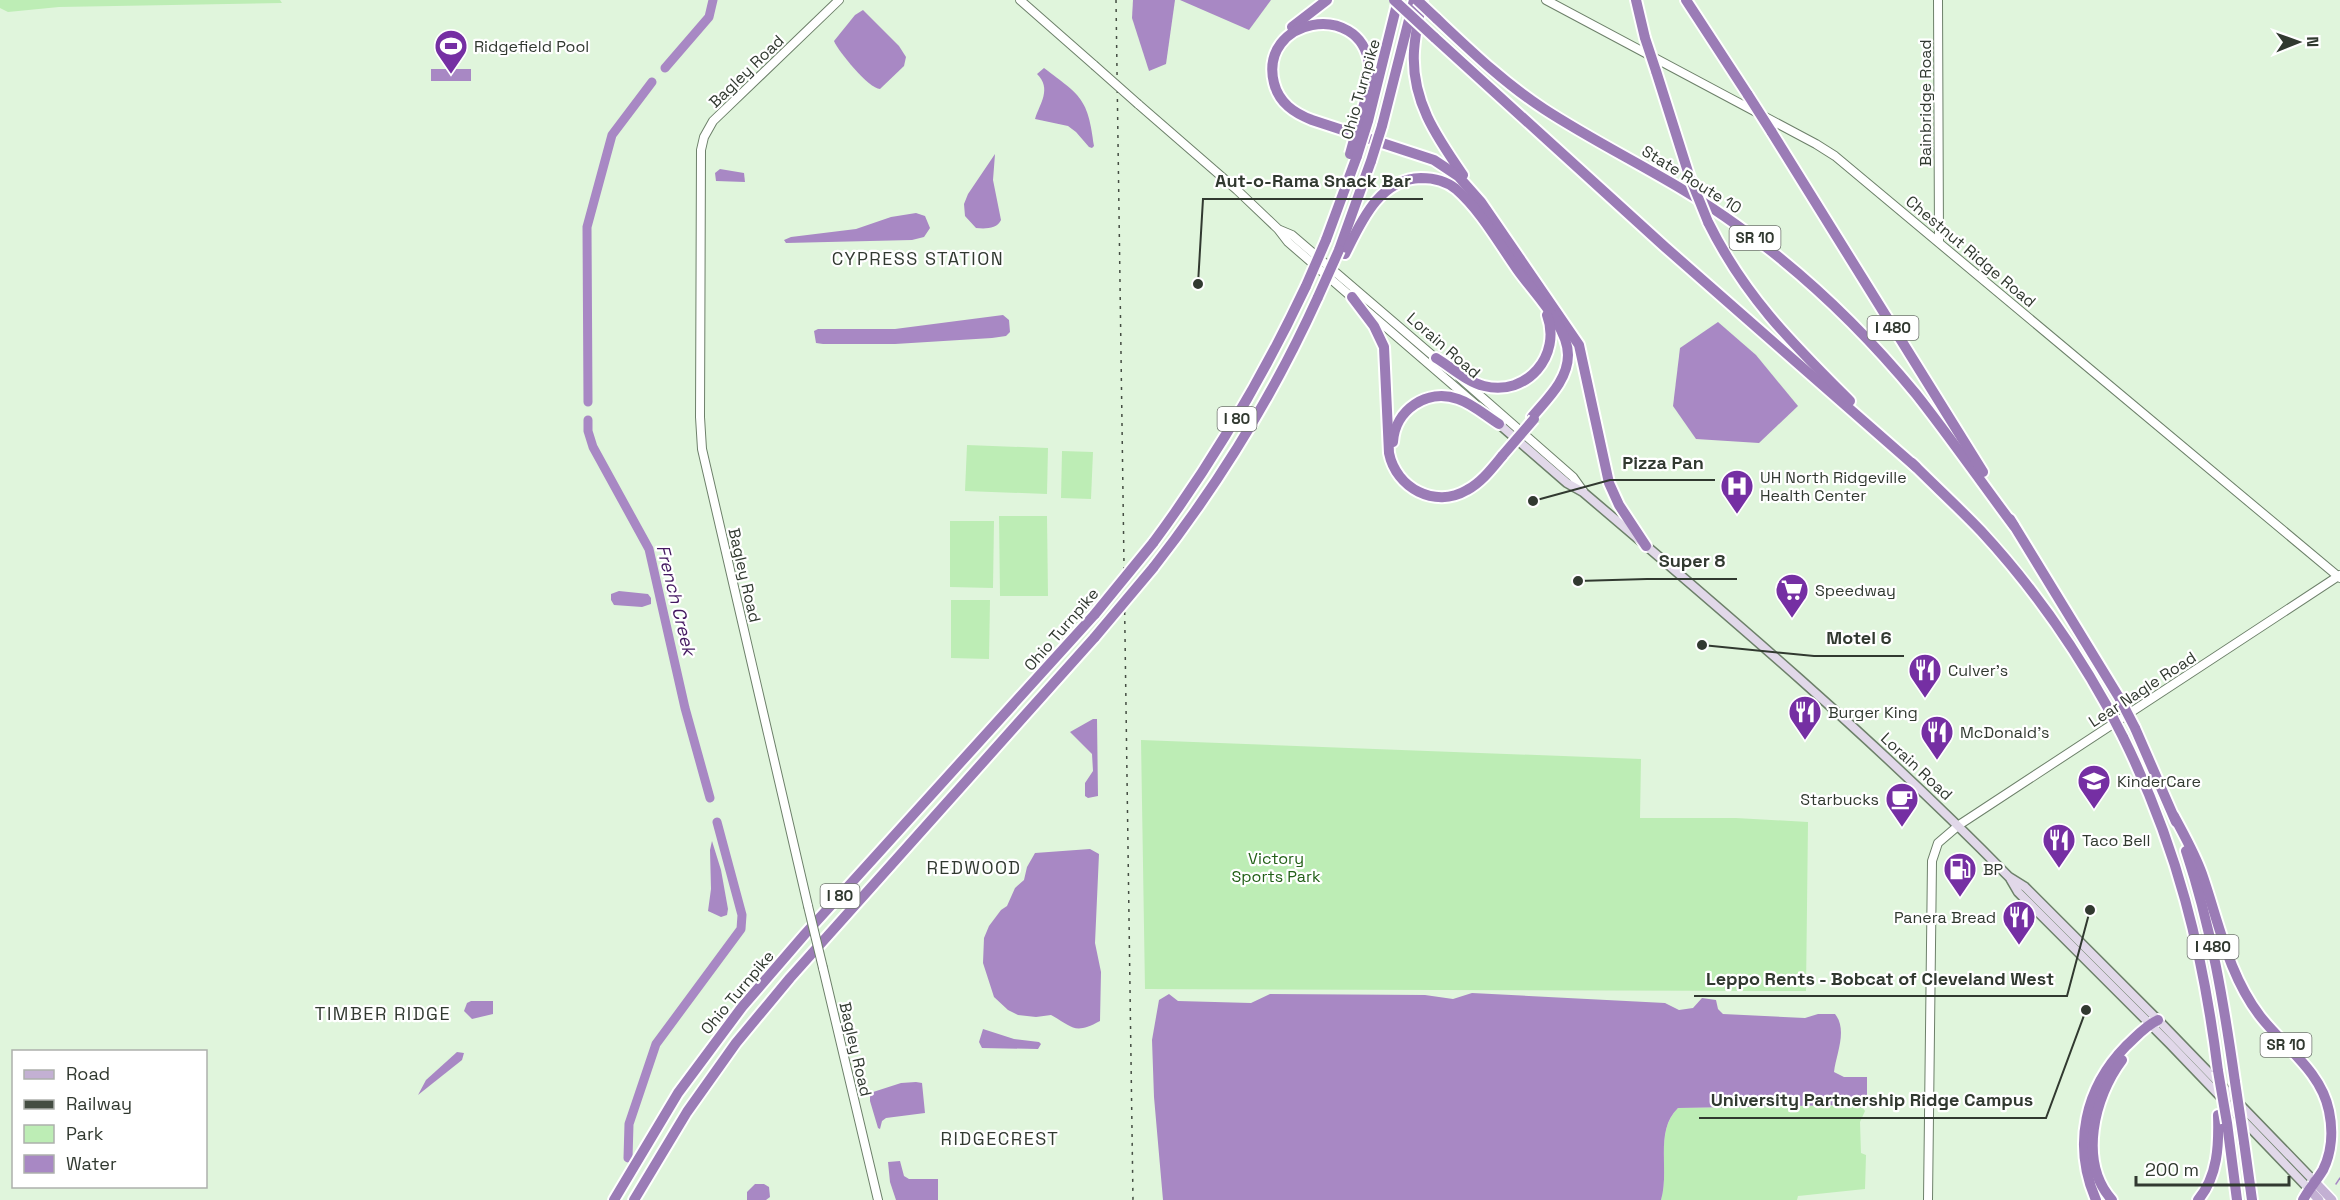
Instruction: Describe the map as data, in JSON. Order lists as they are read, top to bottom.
{
  "streets": {
    "highway": [
      "Ohio Turnpike",
      "State Route 10",
      "SR 10",
      "I 480",
      "I 80"
    ],
    "main road": ["Lorain Road"],
    "street": [
      "Bagley Road",
      "Bainbridge Road",
      "Chestnut Ridge Road",
      "Lear Nagle Road"
    ]
  },
  "crossings": [
    ["Ohio Turnpike", "State Route 10"],
    ["Bainbridge Road", "Chestnut Ridge Road"],
    ["State Route 10", "I 480"],
    ["SR 10", "I 480"],
    ["SR 10", "Lorain Road"],
    ["Chestnut Ridge Road", "Lear Nagle Road"],
    ["Lorain Road", "Lear Nagle Road"]
  ],
  "districts": [
    "CYPRESS STATION",
    "REDWOOD",
    "TIMBER RIDGE",
    "RIDGECREST"
  ],
  "water": ["French Creek"],
  "parks": ["Victory Sports Park"],
  "places": {
    "sports": ["Ridgefield Pool"],
    "other": [
      "Aut-o-Rama Snack Bar",
      "Pizza Pan",
      "Super 8",
      "Motel 6",
      "Leppo Rents - Bobcat of Cleveland West",
      "University Partnership Ridge Campus"
    ],
    "hospital": ["UH North Ridgeville Health Center"],
    "supermarket": ["Speedway"],
    "restaurant": [
      "Culver's",
      "Burger King",
      "McDonald's",
      "Taco Bell",
      "Panera Bread"
    ],
    "school or university": ["KinderCare"],
    "cafe": ["Starbucks"],
    "fuel station": ["BP"]
  },
  "legend": [
    "Road",
    "Railway",
    "Park",
    "Water"
  ],
  "scale_bar": "200 m",
  "north": "right"
}
